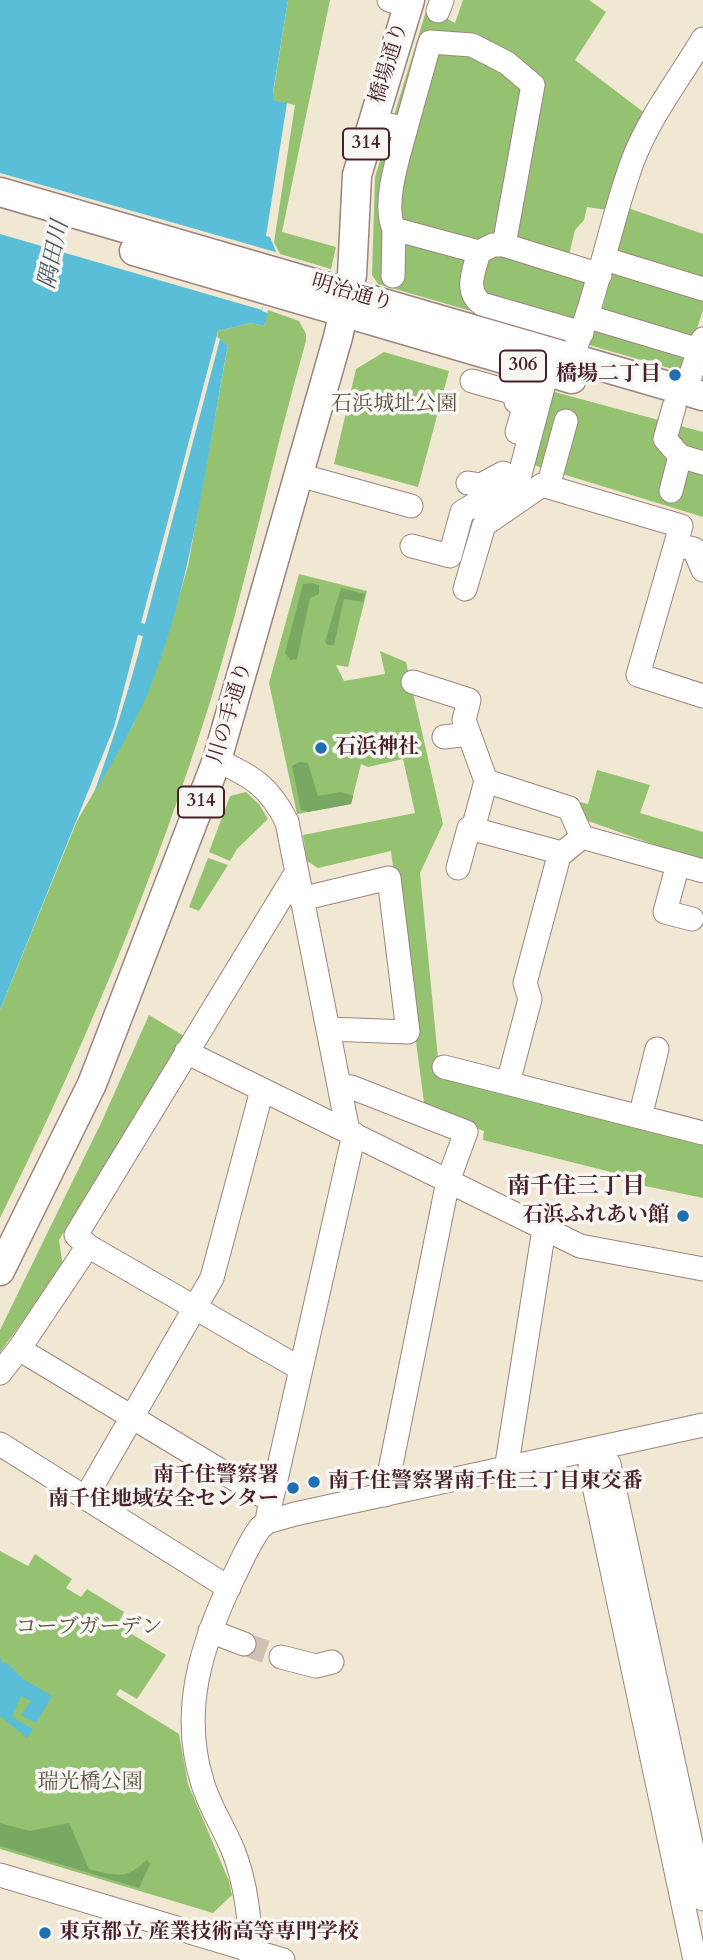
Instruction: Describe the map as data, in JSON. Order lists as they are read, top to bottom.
{
  "streets": {
    "main road": [
      "橋場通り",
      "314",
      "明治通り",
      "306",
      "川の手通り"
    ]
  },
  "crossings": [
    ["橋場通り", "明治通り"],
    ["橋場通り", "川の手通り"],
    ["明治通り", "川の手通り"]
  ],
  "districts": ["南千住三丁目"],
  "water": ["隅田川"],
  "parks": ["石浜城址公園", "コーブガーデン", "瑞光橋公園"],
  "places": [
    "橋場二丁目",
    "石浜神社",
    "石浜ふれあい館",
    "南千住警察署南千住三丁目東交番",
    "南千住警察署 南千住地域安全センター",
    "東京都立 産業技術高等専門学校"
  ]
}
